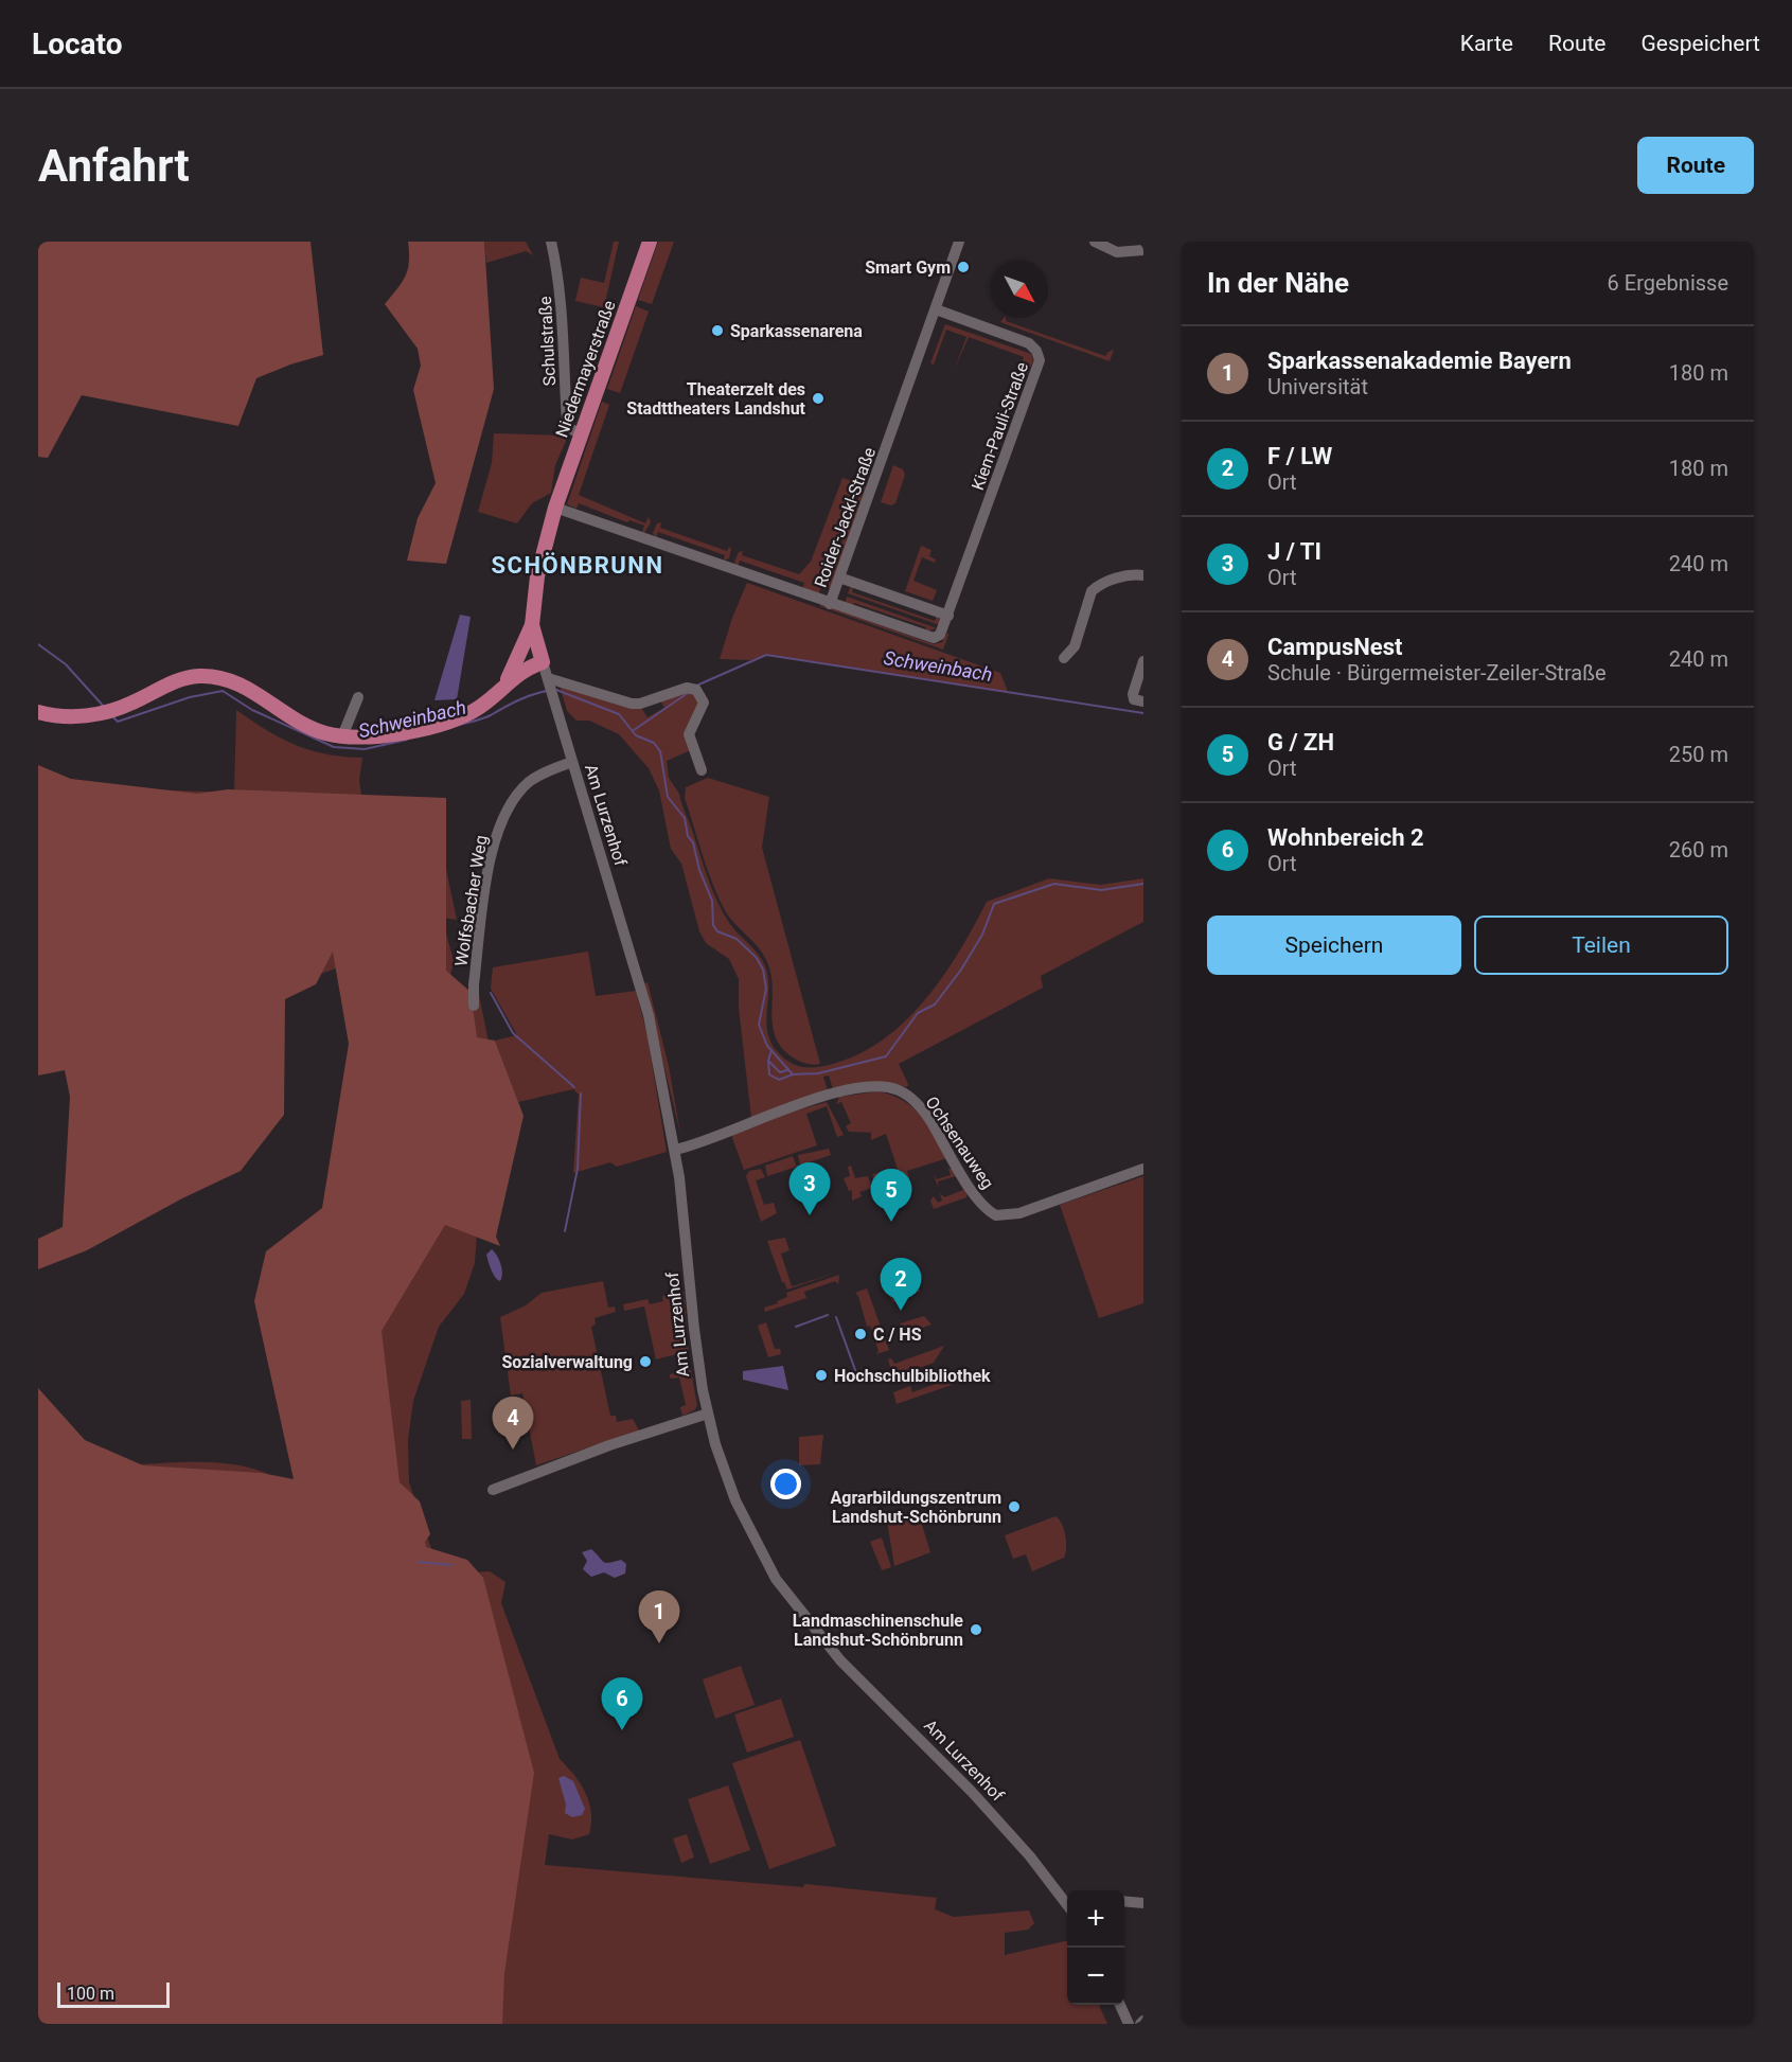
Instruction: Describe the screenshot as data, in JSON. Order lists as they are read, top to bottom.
{
  "streets": {
    "main road": ["Niedermayerstraße", "Am Lurzenhof"],
    "street": [
      "Schulstraße",
      "Kiem-Pauli-Straße",
      "Roider-Jackl-Straße",
      "Wolfsbacher Weg",
      "Ochsenauweg"
    ]
  },
  "crossings": [
    ["Schulstraße", "Niedermayerstraße"],
    ["Niedermayerstraße", "Roider-Jackl-Straße"],
    ["Kiem-Pauli-Straße", "Roider-Jackl-Straße"],
    ["Am Lurzenhof", "Wolfsbacher Weg"],
    ["Am Lurzenhof", "Ochsenauweg"]
  ],
  "districts": ["SCHÖNBRUNN"],
  "water": ["Schweinbach"],
  "places": [
    "Smart Gym",
    "Sparkassenarena",
    "Theaterzelt des Stadttheaters Landshut",
    "C / HS",
    "Sozialverwaltung",
    "Hochschulbibliothek",
    "Agrarbildungszentrum Landshut-Schönbrunn",
    "Landmaschinenschule Landshut-Schönbrunn"
  ],
  "scale_bar": "100 m",
  "north": "bottom right",
  "page": {
    "header": "Locato",
    "nav": ["Karte", "Route", "Gespeichert"],
    "buttons": [
      "Route",
      ["Speichern", "Teilen"]
    ],
    "title": "Anfahrt",
    "heading": ["In der Nähe", "6 Ergebnisse"],
    "list": [
      {
        "mark": "1",
        "name": "Sparkassenakademie Bayern",
        "note": "Universität",
        "value": "180 m"
      },
      {
        "mark": "2",
        "name": "F / LW",
        "note": "Ort",
        "value": "180 m"
      },
      {
        "mark": "3",
        "name": "J / TI",
        "note": "Ort",
        "value": "240 m"
      },
      {
        "mark": "4",
        "name": "CampusNest",
        "note": "Schule · Bürgermeister-Zeiler-Straße",
        "value": "240 m"
      },
      {
        "mark": "5",
        "name": "G / ZH",
        "note": "Ort",
        "value": "250 m"
      },
      {
        "mark": "6",
        "name": "Wohnbereich 2",
        "note": "Ort",
        "value": "260 m"
      }
    ],
    "pins": [
      "3",
      "5",
      "2",
      "4",
      "1",
      "6"
    ],
    "map_buttons": ["+", "−"],
    "scale": "100 m"
  }
}
